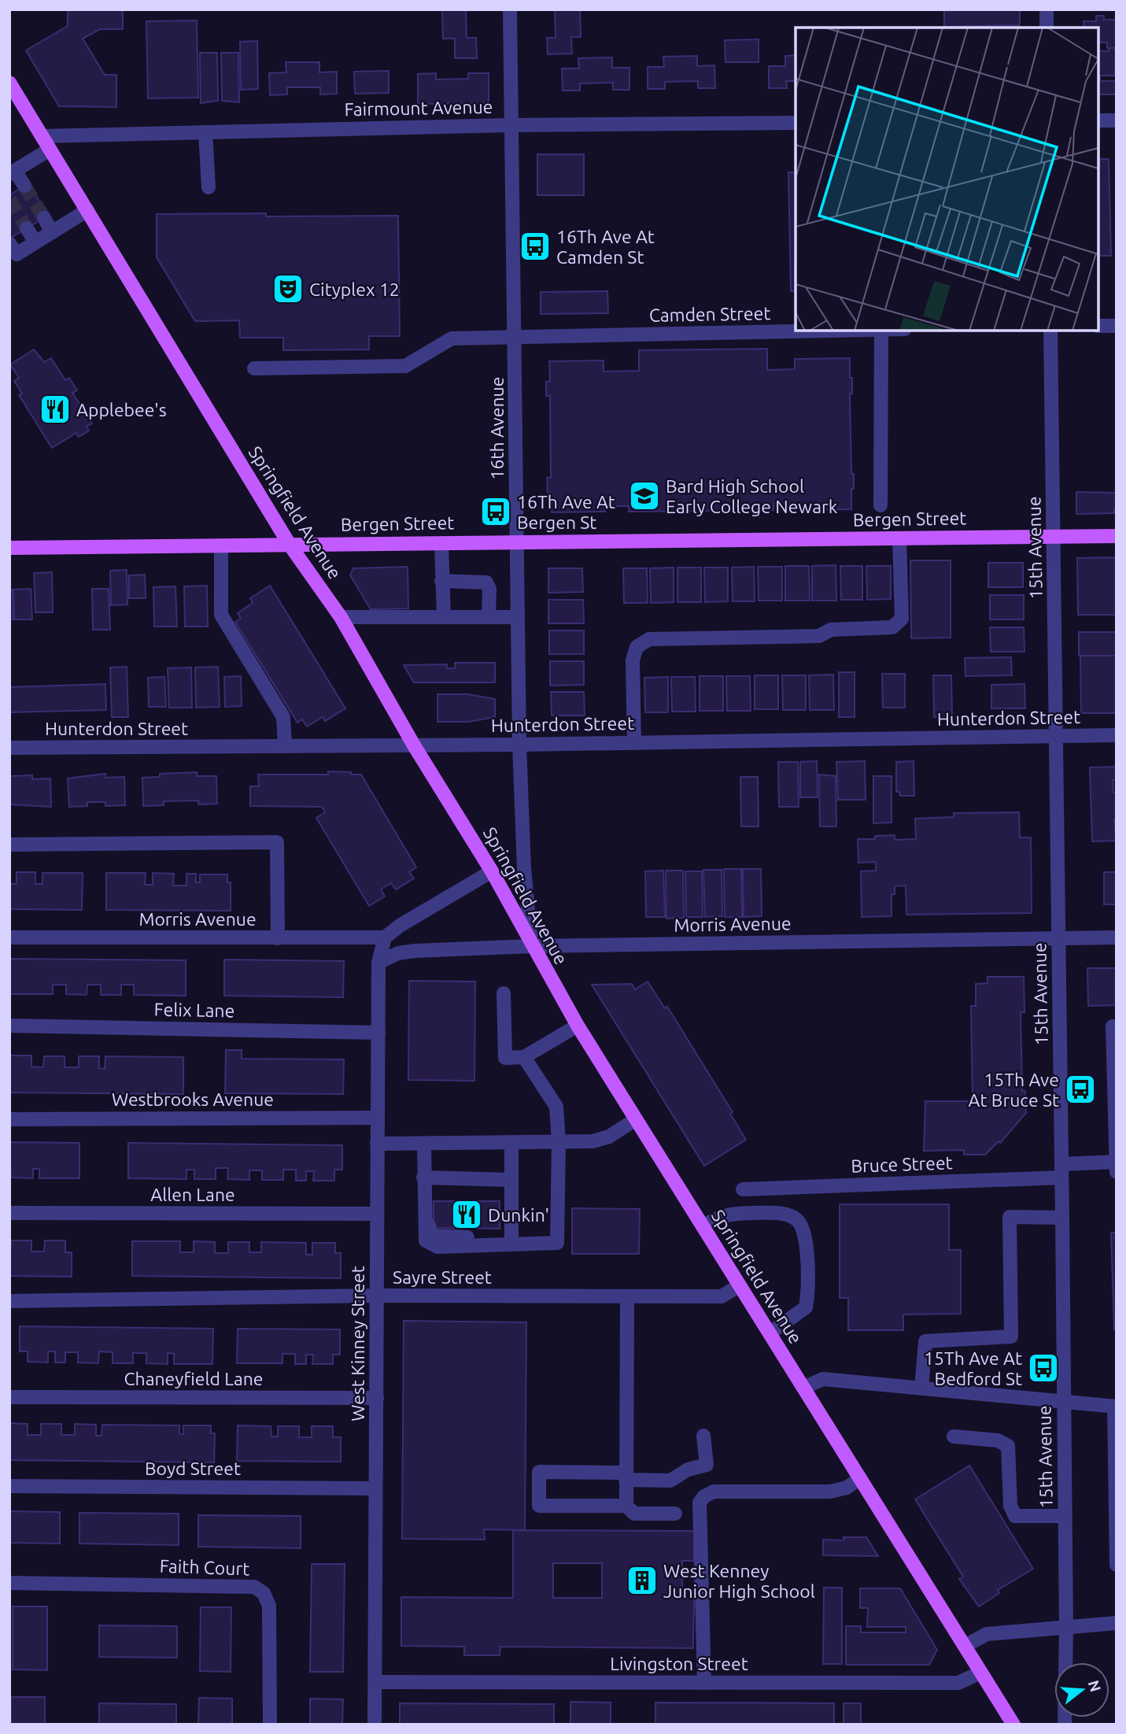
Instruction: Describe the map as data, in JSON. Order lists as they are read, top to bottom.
{
  "streets": {
    "main road": ["Springfield Avenue", "Bergen Street"],
    "street": [
      "Fairmount Avenue",
      "Camden Street",
      "16th Avenue",
      "15th Avenue",
      "Hunterdon Street",
      "Morris Avenue",
      "Felix Lane",
      "Westbrooks Avenue",
      "Bruce Street",
      "Allen Lane",
      "Sayre Street",
      "West Kinney Street",
      "Chaneyfield Lane",
      "Boyd Street",
      "Faith Court",
      "Livingston Street"
    ]
  },
  "crossings": [
    ["Fairmount Avenue", "16th Avenue"],
    ["Fairmount Avenue", "Springfield Avenue"],
    ["Camden Street", "16th Avenue"],
    ["16th Avenue", "Springfield Avenue"],
    ["16th Avenue", "Bergen Street"],
    ["16th Avenue", "Hunterdon Street"],
    ["16th Avenue", "Morris Avenue"],
    ["Springfield Avenue", "Bergen Street"],
    ["Springfield Avenue", "Hunterdon Street"],
    ["Springfield Avenue", "Morris Avenue"],
    ["Springfield Avenue", "Sayre Street"],
    ["Springfield Avenue", "Livingston Street"],
    ["Bergen Street", "15th Avenue"],
    ["15th Avenue", "Hunterdon Street"],
    ["15th Avenue", "Morris Avenue"],
    ["15th Avenue", "Bruce Street"],
    ["Morris Avenue", "West Kinney Street"],
    ["Felix Lane", "West Kinney Street"],
    ["Westbrooks Avenue", "West Kinney Street"],
    ["Allen Lane", "West Kinney Street"],
    ["Sayre Street", "West Kinney Street"],
    ["West Kinney Street", "Chaneyfield Lane"],
    ["West Kinney Street", "Boyd Street"],
    ["West Kinney Street", "Livingston Street"]
  ],
  "places": {
    "bus stop": [
      "16Th Ave At Camden St",
      "16Th Ave At Bergen St",
      "15Th Ave At Bruce St",
      "15Th Ave At Bedford St"
    ],
    "theatre": ["Cityplex 12"],
    "restaurant": ["Applebee's", "Dunkin'"],
    "school or university": ["Bard High School Early College Newark"],
    "building": ["West Kenney Junior High School"]
  },
  "north": "right"
}
